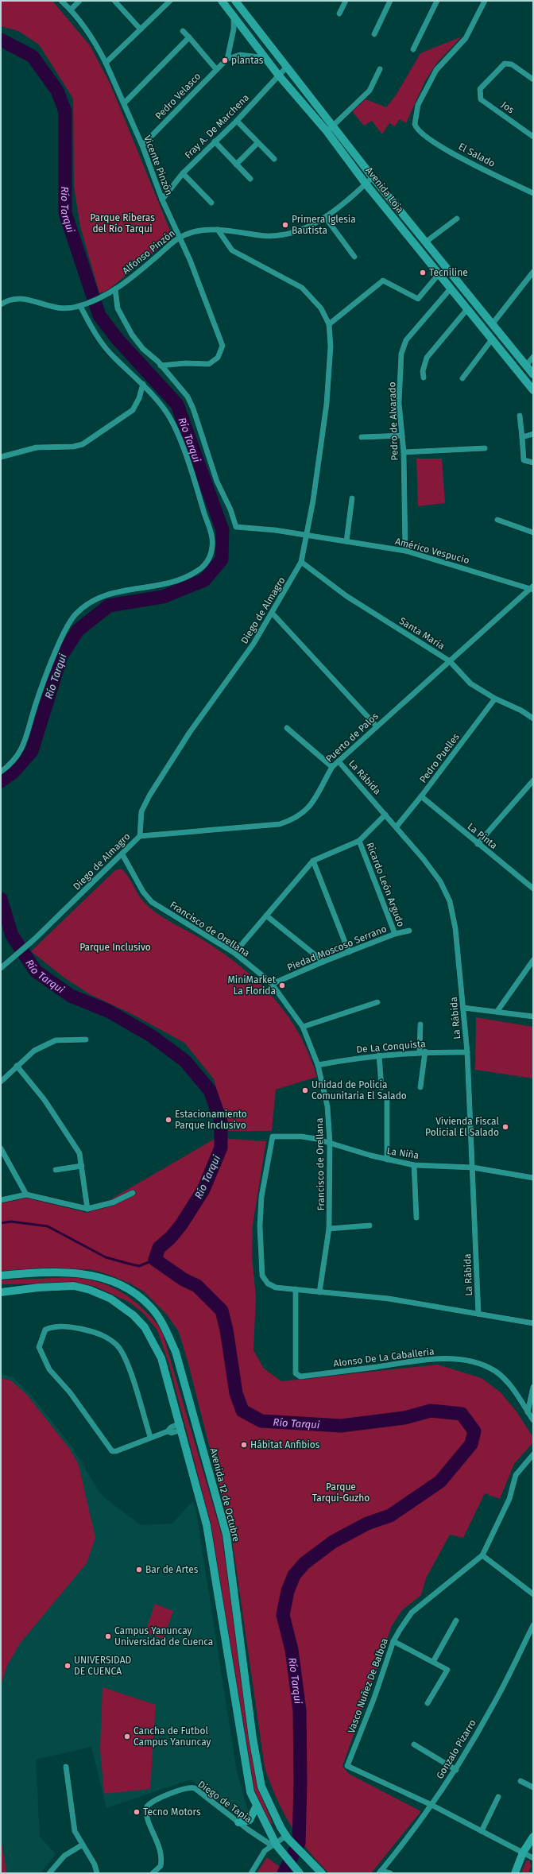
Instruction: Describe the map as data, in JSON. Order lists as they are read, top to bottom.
{
  "streets": {
    "main road": ["Avenida Loja", "Avenida 12 de Octubre"],
    "street": [
      "Pedro Velasco",
      "Jos",
      "Fray A. De Marchena",
      "El Salado",
      "Vicente Pinzón",
      "Alfonso Pinzón",
      "Pedro de Alvarado",
      "Américo Vespucio",
      "Diego de Almagro",
      "Santa María",
      "Puerto de Palos",
      "Pedro Puelles",
      "La Rábida",
      "La Pinta",
      "Ricardo León Argudo",
      "Francisco de Orellana",
      "Piedad Moscoso Serrano",
      "De La Conquista",
      "La Niña",
      "Alonso De La Caballeria",
      "Vasco Nuñez De Balboa",
      "Gonzalo Pizarro",
      "Diego de Tapia"
    ]
  },
  "crossings": [
    ["Pedro Velasco", "Vicente Pinzón"],
    ["Pedro Velasco", "Avenida Loja"],
    ["Fray A. De Marchena", "Vicente Pinzón"],
    ["Fray A. De Marchena", "Avenida Loja"],
    ["Vicente Pinzón", "Alfonso Pinzón"],
    ["Vicente Pinzón", "Américo Vespucio"],
    ["Avenida Loja", "Alfonso Pinzón"],
    ["Avenida Loja", "Pedro de Alvarado"],
    ["Alfonso Pinzón", "Diego de Almagro"],
    ["Pedro de Alvarado", "Américo Vespucio"],
    ["Américo Vespucio", "Diego de Almagro"],
    ["Américo Vespucio", "Puerto de Palos"],
    ["Diego de Almagro", "Santa María"],
    ["Diego de Almagro", "Puerto de Palos"],
    ["Diego de Almagro", "Francisco de Orellana"],
    ["Santa María", "Puerto de Palos"],
    ["Santa María", "Pedro Puelles"],
    ["Puerto de Palos", "La Rábida"],
    ["Pedro Puelles", "La Rábida"],
    ["Pedro Puelles", "La Pinta"],
    ["La Rábida", "De La Conquista"],
    ["La Rábida", "La Niña"],
    ["Ricardo León Argudo", "Piedad Moscoso Serrano"],
    ["Francisco de Orellana", "Piedad Moscoso Serrano"],
    ["Francisco de Orellana", "De La Conquista"],
    ["Francisco de Orellana", "La Niña"],
    ["La Niña", "Alonso De La Caballeria"],
    ["Vasco Nuñez De Balboa", "Gonzalo Pizarro"]
  ],
  "water": ["Río Tarqui"],
  "parks": ["Parque Riberas del Río Tarqui", "Parque Inclusivo", "Parque Tarqui-Guzho"],
  "places": [
    "plantas",
    "Primera Iglesia Bautista",
    "Tecniline",
    "MiniMarket La Florida",
    "Unidad de Policía Comunitaria El Salado",
    "Estacionamiento Parque Inclusivo",
    "Vivienda Fiscal Policial El Salado",
    "Hábitat Anfibios",
    "Bar de Artes",
    "Campus Yanuncay Universidad de Cuenca",
    "UNIVERSIDAD DE CUENCA",
    "Cancha de Futbol Campus Yanuncay",
    "Tecno Motors"
  ]
}
